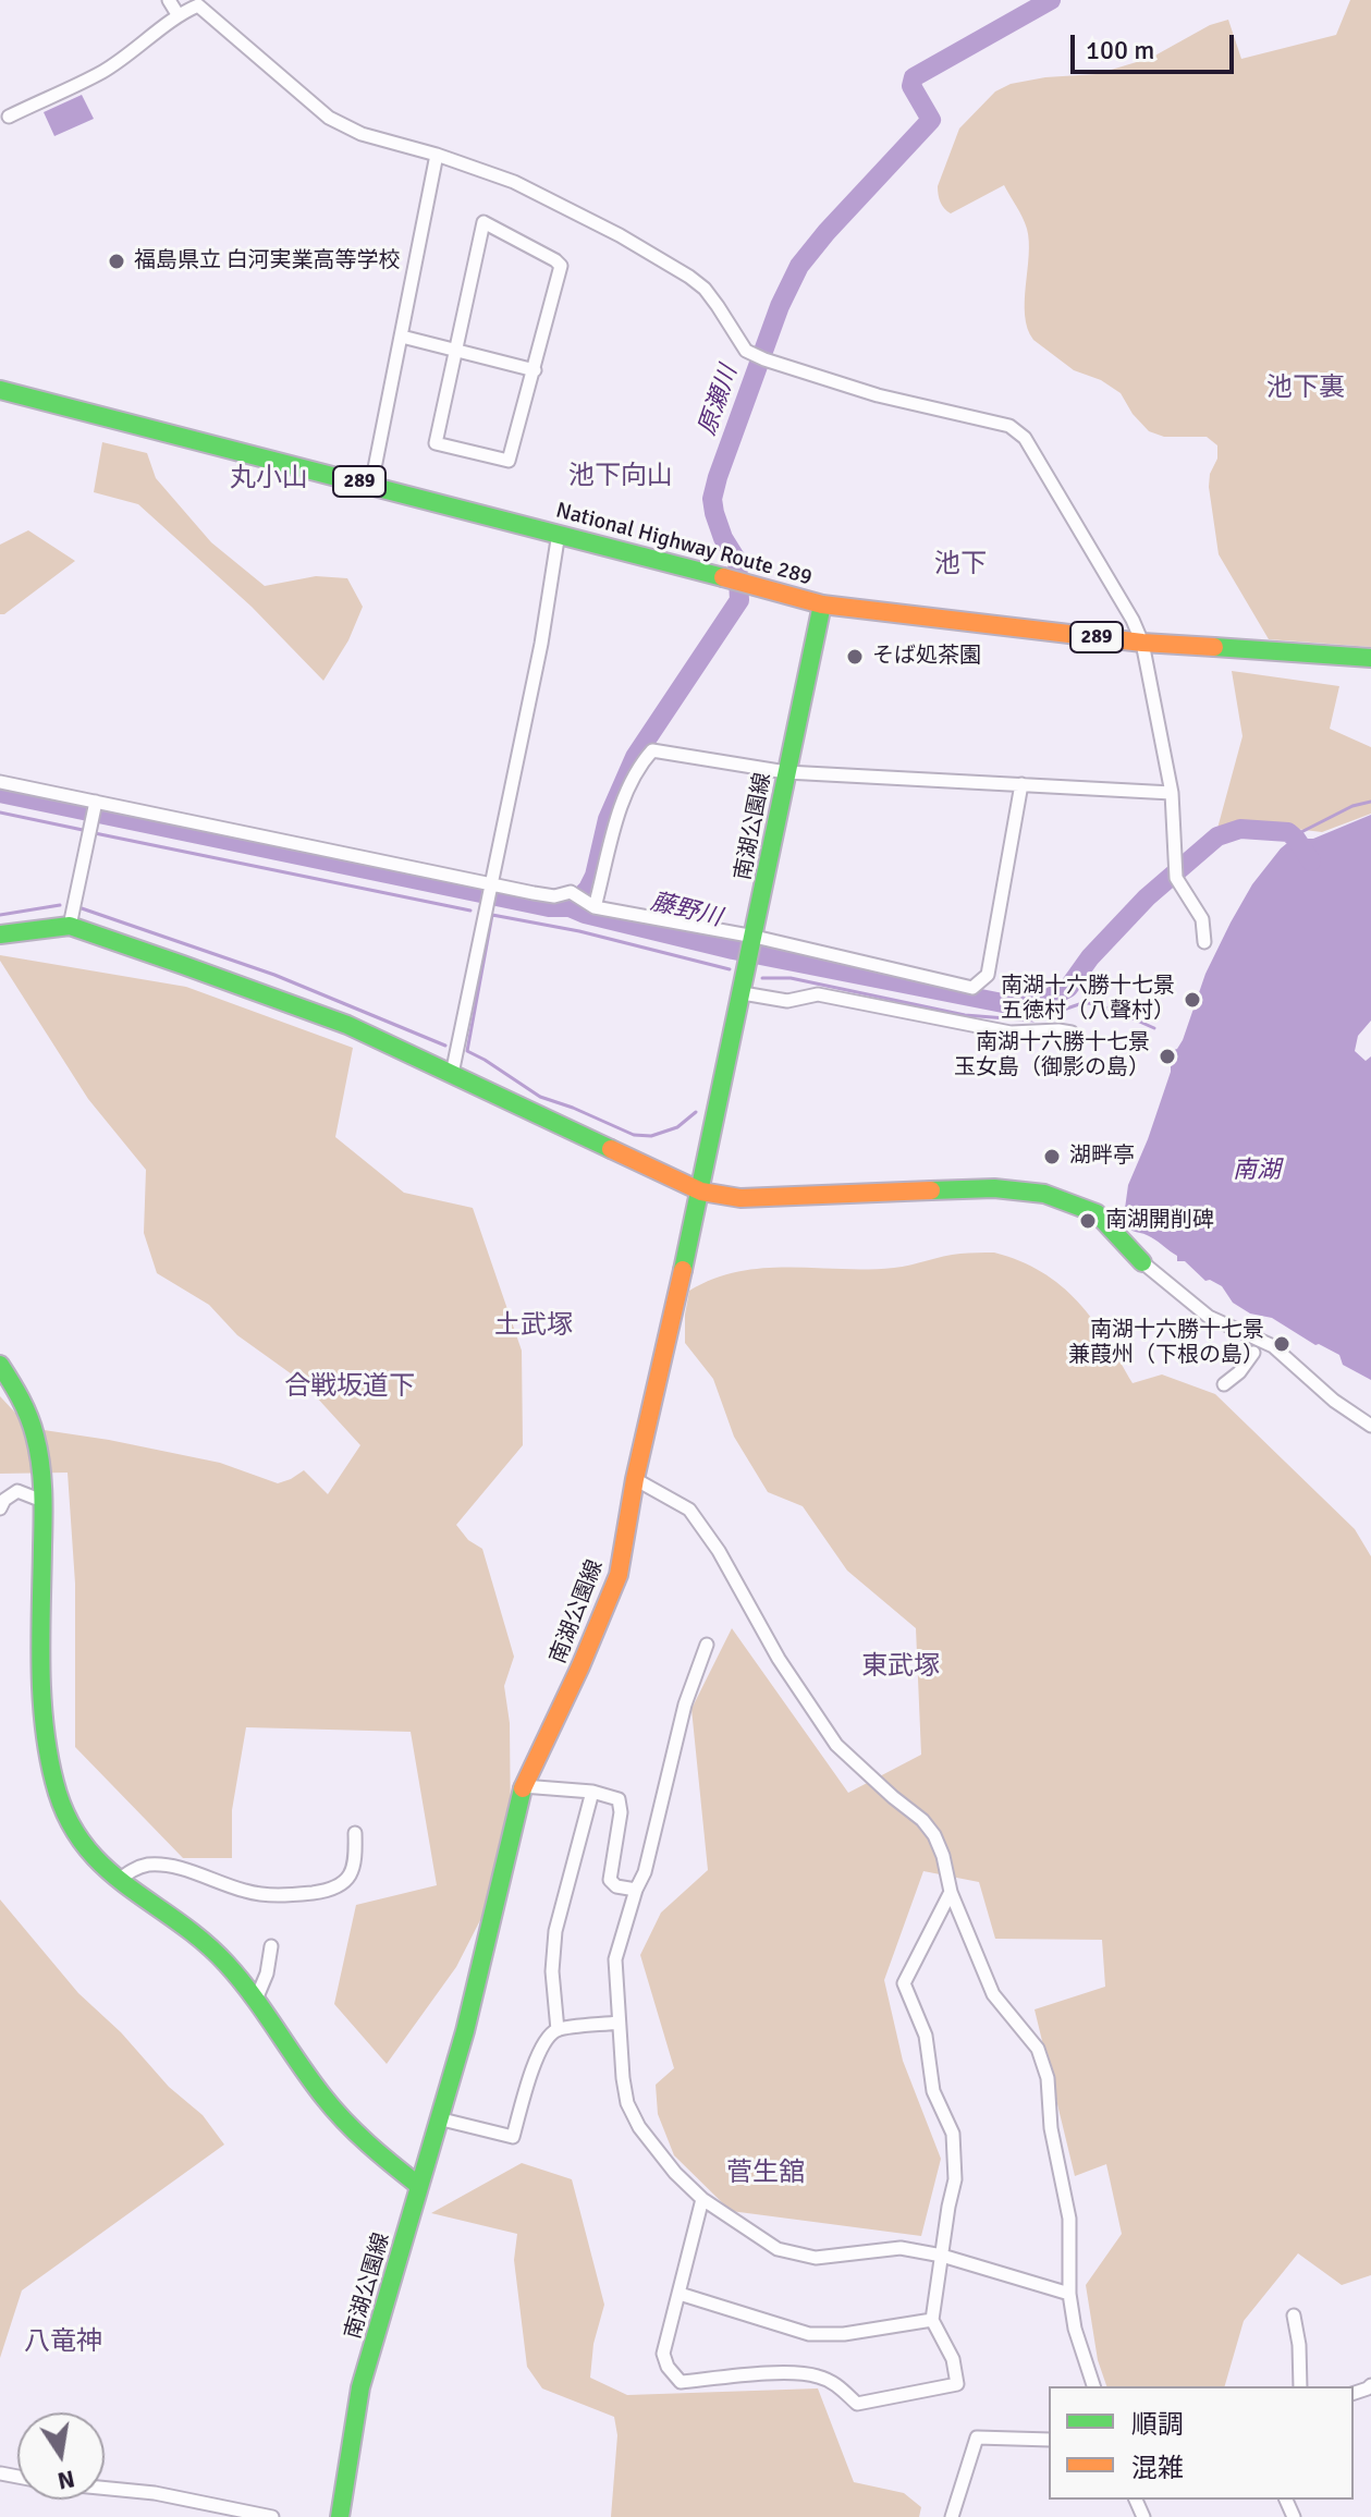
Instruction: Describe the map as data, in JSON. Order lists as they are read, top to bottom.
{
  "streets": {
    "main road": ["289", "National Highway Route 289", "南湖公園線"]
  },
  "crossings": [
    ["National Highway Route 289", "南湖公園線"]
  ],
  "districts": [
    "池下裏",
    "池下向山",
    "丸小山",
    "池下",
    "土武塚",
    "合戦坂道下",
    "東武塚",
    "菅生舘",
    "八竜神"
  ],
  "water": ["原瀬川", "藤野川", "南湖"],
  "places": [
    "福島県立 白河実業高等学校",
    "そば処茶園",
    "南湖十六勝十七景 五徳村（八聲村）",
    "南湖十六勝十七景 玉女島（御影の島）",
    "湖畔亭",
    "南湖開削碑",
    "南湖十六勝十七景 兼葭州（下根の島）"
  ],
  "legend": ["順調", "混雑"],
  "scale_bar": "100 m",
  "north": "bottom"
}
